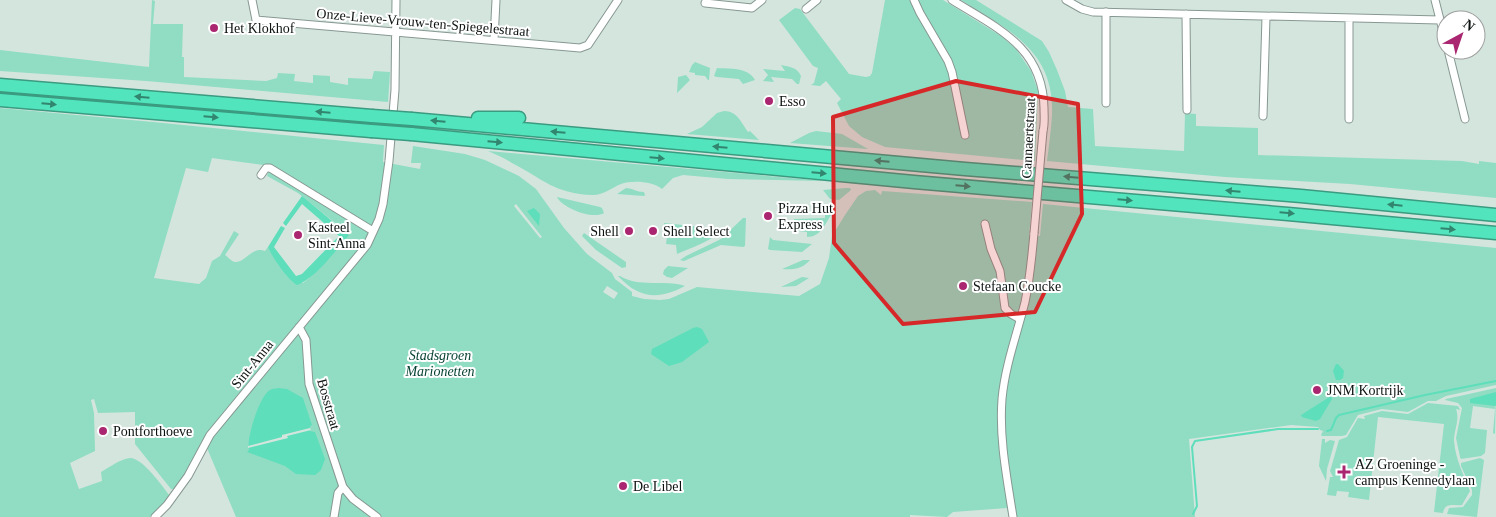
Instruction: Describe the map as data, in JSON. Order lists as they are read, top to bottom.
{
  "streets": {
    "street": [
      "Onze-Lieve-Vrouw-ten-Spiegelestraat",
      "Cannaertstraat",
      "Sint-Anna",
      "Bosstraat"
    ]
  },
  "crossings": [
    ["Onze-Lieve-Vrouw-ten-Spiegelestraat", "Sint-Anna"],
    ["Sint-Anna", "Bosstraat"]
  ],
  "parks": ["Stadsgroen Marionetten"],
  "places": {
    "other": [
      "Het Klokhof",
      "Esso",
      "Pizza Hut Express",
      "Shell",
      "Shell Select",
      "Kasteel Sint-Anna",
      "Stefaan Coucke",
      "JNM Kortrijk",
      "Pontforthoeve",
      "De Libel"
    ],
    "health": ["AZ Groeninge - campus Kennedylaan"]
  },
  "north": "top right"
}
